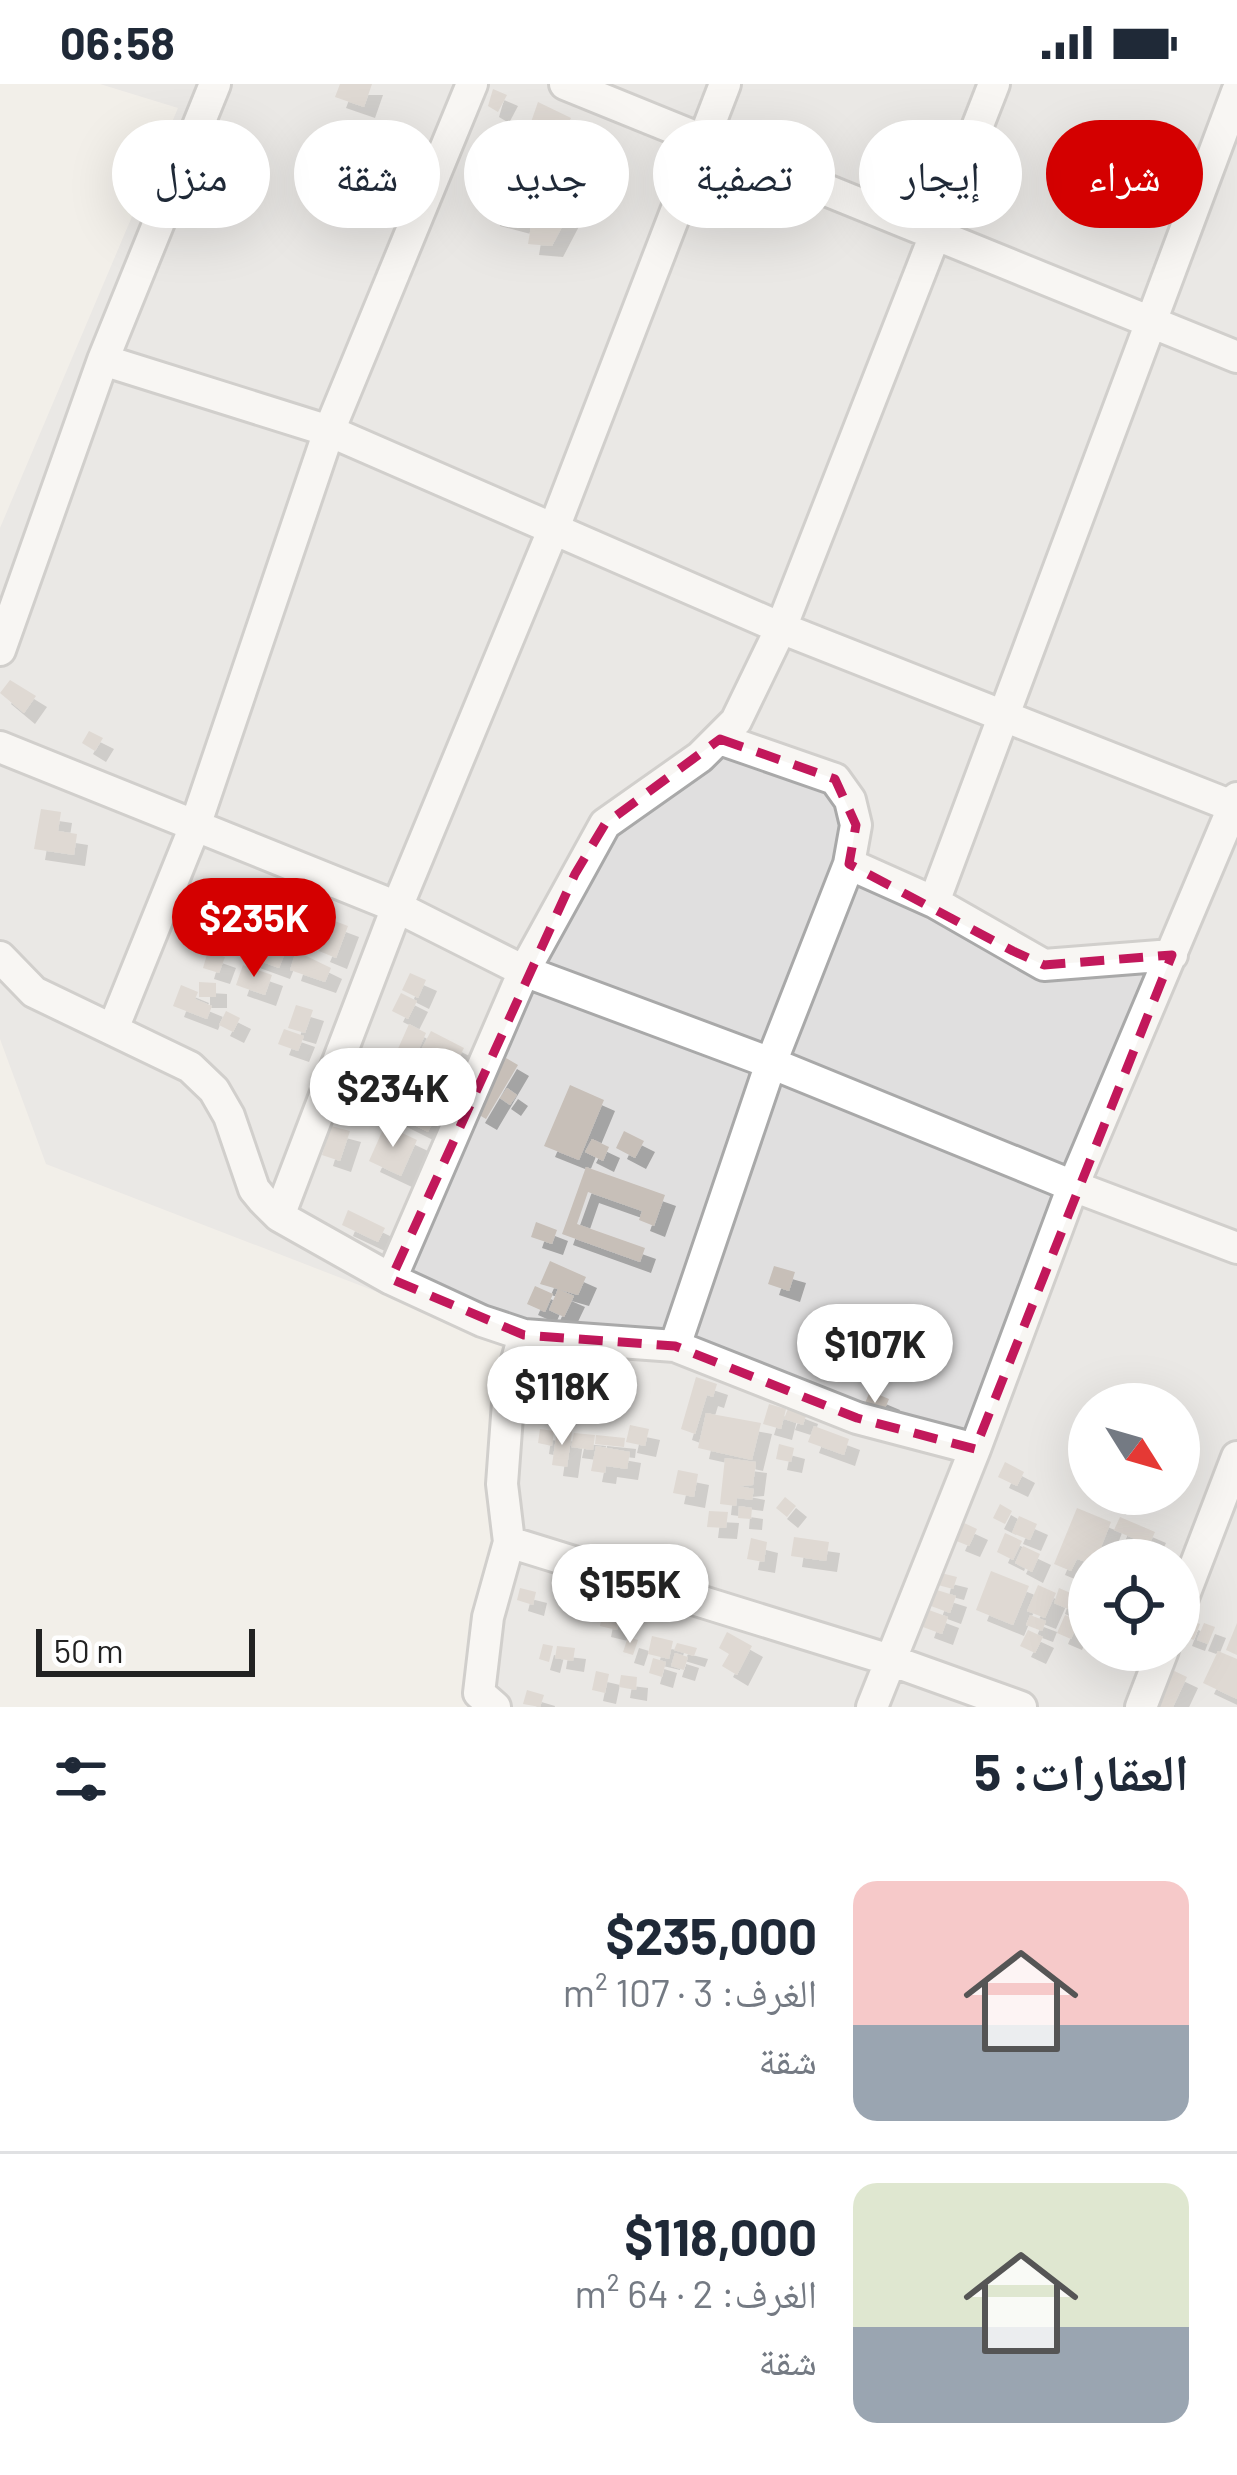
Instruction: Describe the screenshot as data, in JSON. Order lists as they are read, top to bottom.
{
  "scale_bar": "50 m",
  "north": "bottom right",
  "page": {
    "status": "06:58",
    "chip": [
      "شراء",
      "إيجار",
      "تصفية",
      "جديد",
      "شقة",
      "منزل"
    ],
    "price": [
      "$235K",
      "$234K",
      "$107K",
      "$118K",
      "$155K"
    ],
    "scale": "50 m",
    "heading": "العقارات: 5",
    "list": [
      {
        "name": "$235,000",
        "note": "الغرف: 3 · 107 m² · شقة"
      },
      {
        "name": "$118,000",
        "note": "الغرف: 2 · 64 m² · شقة"
      }
    ]
  }
}
